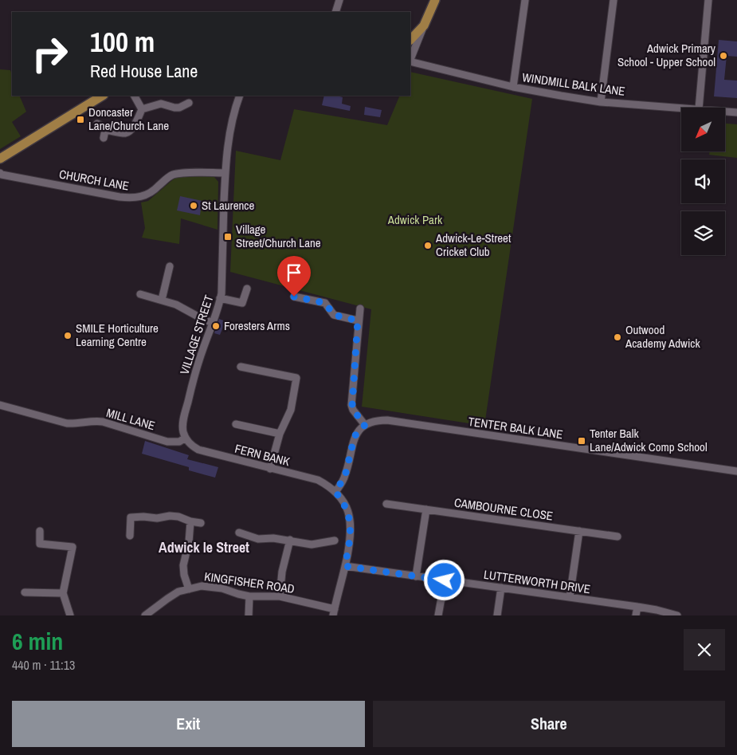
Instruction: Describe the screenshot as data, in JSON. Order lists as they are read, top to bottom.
{
  "streets": {
    "street": [
      "WINDMILL BALK LANE",
      "CHURCH LANE",
      "VILLAGE STREET",
      "MILL LANE",
      "TENTER BALK LANE",
      "FERN BANK",
      "CAMBOURNE CLOSE",
      "LUTTERWORTH DRIVE",
      "KINGFISHER ROAD"
    ]
  },
  "crossings": [
    ["CHURCH LANE", "VILLAGE STREET"],
    ["VILLAGE STREET", "MILL LANE"],
    ["VILLAGE STREET", "FERN BANK"],
    ["MILL LANE", "FERN BANK"]
  ],
  "districts": ["Adwick le Street"],
  "parks": ["Adwick Park"],
  "places": {
    "other": [
      "Adwick Primary School - Upper School",
      "St Laurence",
      "Adwick-Le-Street Cricket Club",
      "Foresters Arms",
      "SMILE Horticulture Learning Centre",
      "Outwood Academy Adwick"
    ],
    "transit": ["Doncaster Lane/Church Lane", "Village Street/Church Lane", "Tenter Balk Lane/Adwick Comp School"]
  },
  "north": "bottom left",
  "page": {
    "turn": ["100 m", "Red House Lane"],
    "heading": ["6 min", "440 m · 11:13"],
    "buttons": ["Exit", "Share"]
  }
}
